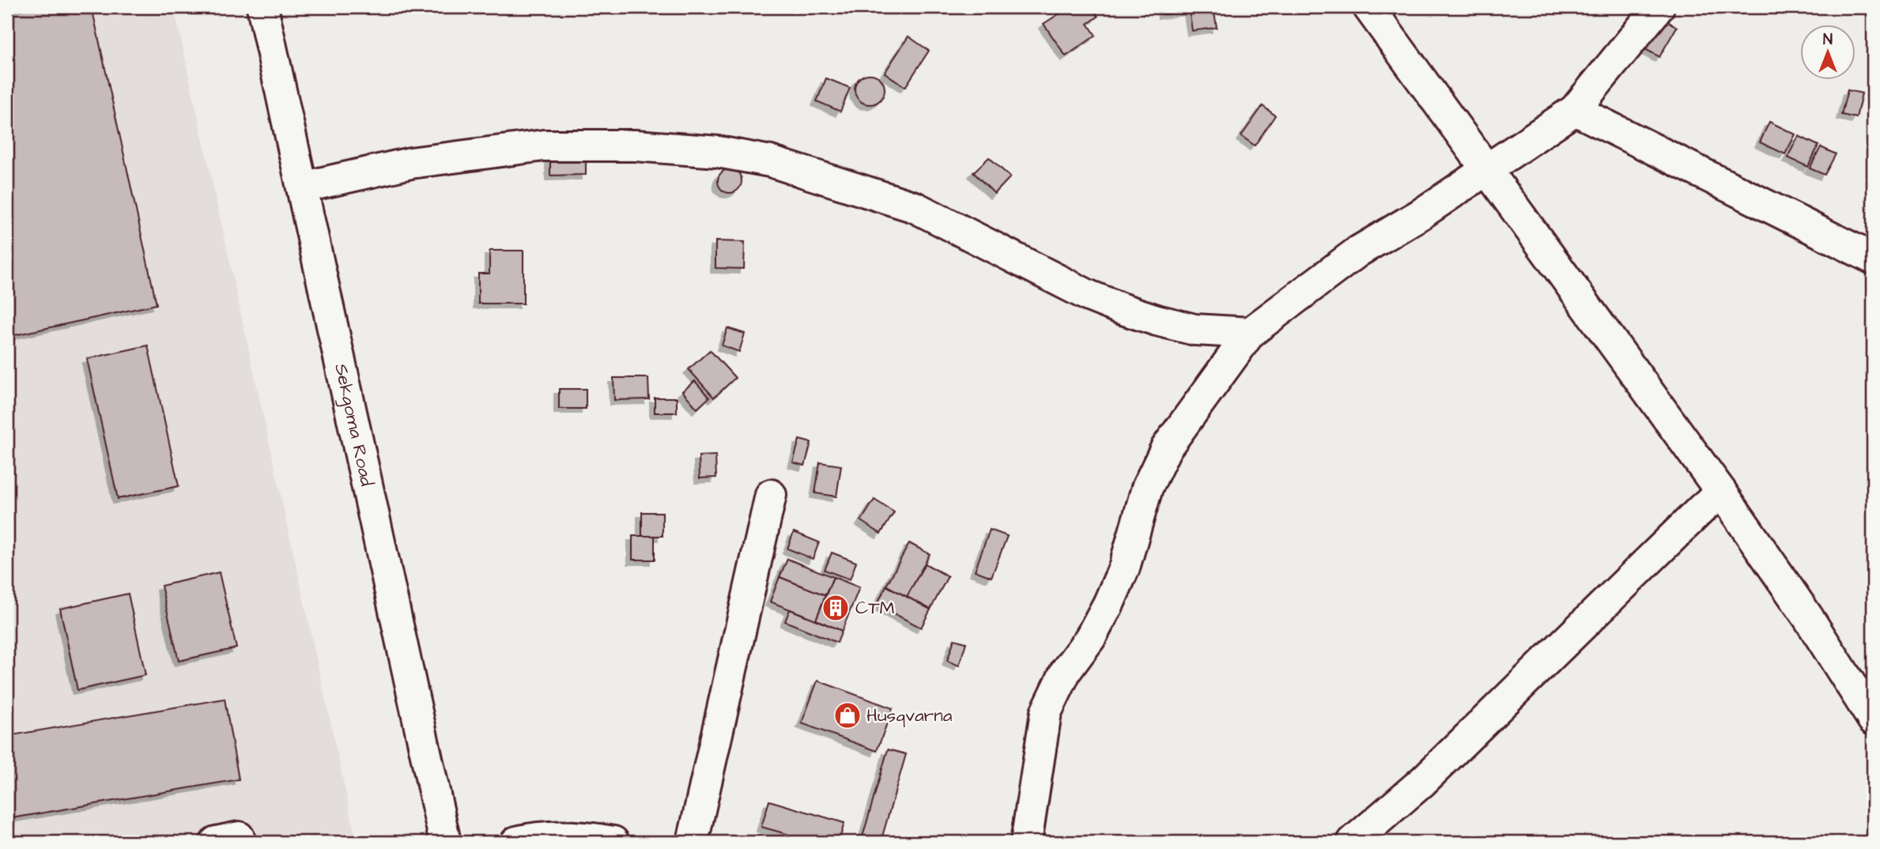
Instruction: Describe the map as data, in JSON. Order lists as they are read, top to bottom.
{
  "streets": {
    "main road": ["Sekgoma Road"]
  },
  "places": {
    "building": ["CTM"],
    "shop": ["Husqvarna"]
  },
  "north": "top"
}
